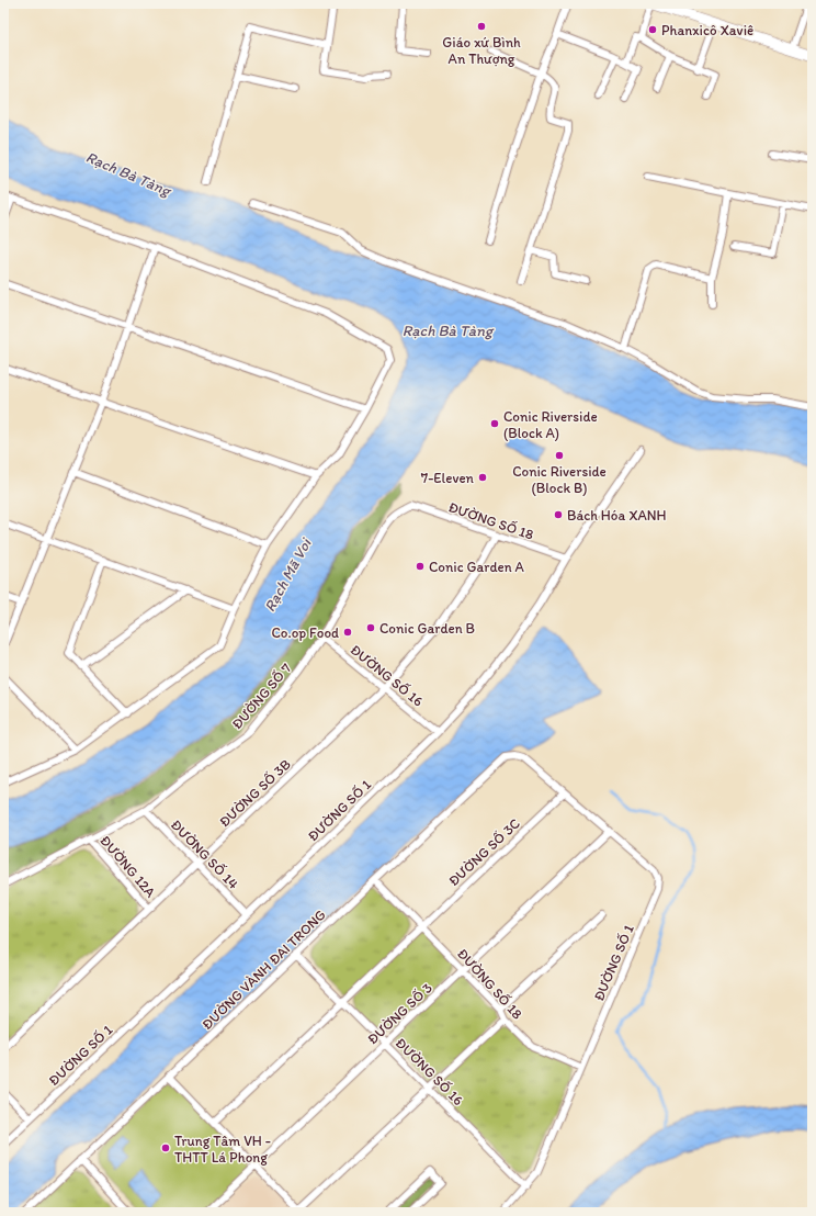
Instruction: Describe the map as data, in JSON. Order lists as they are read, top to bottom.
{
  "streets": {
    "street": [
      "ĐƯỜNG SỐ 18",
      "ĐƯỜNG SỐ 16",
      "ĐƯỜNG SỐ 7",
      "ĐƯỜNG SỐ 3B",
      "ĐƯỜNG SỐ 1",
      "ĐƯỜNG SỐ 3C",
      "ĐƯỜNG SỐ 14",
      "ĐƯỜNG 12A",
      "ĐƯỜNG VÀNH ĐAI TRONG",
      "ĐƯỜNG SỐ 3"
    ]
  },
  "crossings": [
    ["ĐƯỜNG SỐ 18", "ĐƯỜNG SỐ 7"],
    ["ĐƯỜNG SỐ 18", "ĐƯỜNG SỐ 3B"],
    ["ĐƯỜNG SỐ 18", "ĐƯỜNG SỐ 1"],
    ["ĐƯỜNG SỐ 18", "ĐƯỜNG SỐ 3C"],
    ["ĐƯỜNG SỐ 18", "ĐƯỜNG VÀNH ĐAI TRONG"],
    ["ĐƯỜNG SỐ 18", "ĐƯỜNG SỐ 3"],
    ["ĐƯỜNG SỐ 16", "ĐƯỜNG SỐ 7"],
    ["ĐƯỜNG SỐ 16", "ĐƯỜNG SỐ 3B"],
    ["ĐƯỜNG SỐ 16", "ĐƯỜNG SỐ 1"],
    ["ĐƯỜNG SỐ 16", "ĐƯỜNG VÀNH ĐAI TRONG"],
    ["ĐƯỜNG SỐ 16", "ĐƯỜNG SỐ 3"],
    ["ĐƯỜNG SỐ 7", "ĐƯỜNG SỐ 14"],
    ["ĐƯỜNG SỐ 7", "ĐƯỜNG 12A"],
    ["ĐƯỜNG SỐ 3B", "ĐƯỜNG SỐ 14"],
    ["ĐƯỜNG SỐ 3B", "ĐƯỜNG 12A"],
    ["ĐƯỜNG SỐ 1", "ĐƯỜNG SỐ 3C"],
    ["ĐƯỜNG SỐ 1", "ĐƯỜNG SỐ 14"],
    ["ĐƯỜNG SỐ 1", "ĐƯỜNG VÀNH ĐAI TRONG"],
    ["ĐƯỜNG SỐ 1", "ĐƯỜNG SỐ 3"]
  ],
  "water": ["Rạch Bà Tàng", "Rạch Mã Voi"],
  "places": [
    "Giáo xứ Bình An Thượng",
    "Phanxicô Xaviê",
    "Conic Riverside (Block A)",
    "Conic Riverside (Block B)",
    "7-Eleven",
    "Bách Hóa XANH",
    "Conic Garden A",
    "Conic Garden B",
    "Co.op Food",
    "Trung Tâm VH - THTT Lá Phong"
  ]
}
